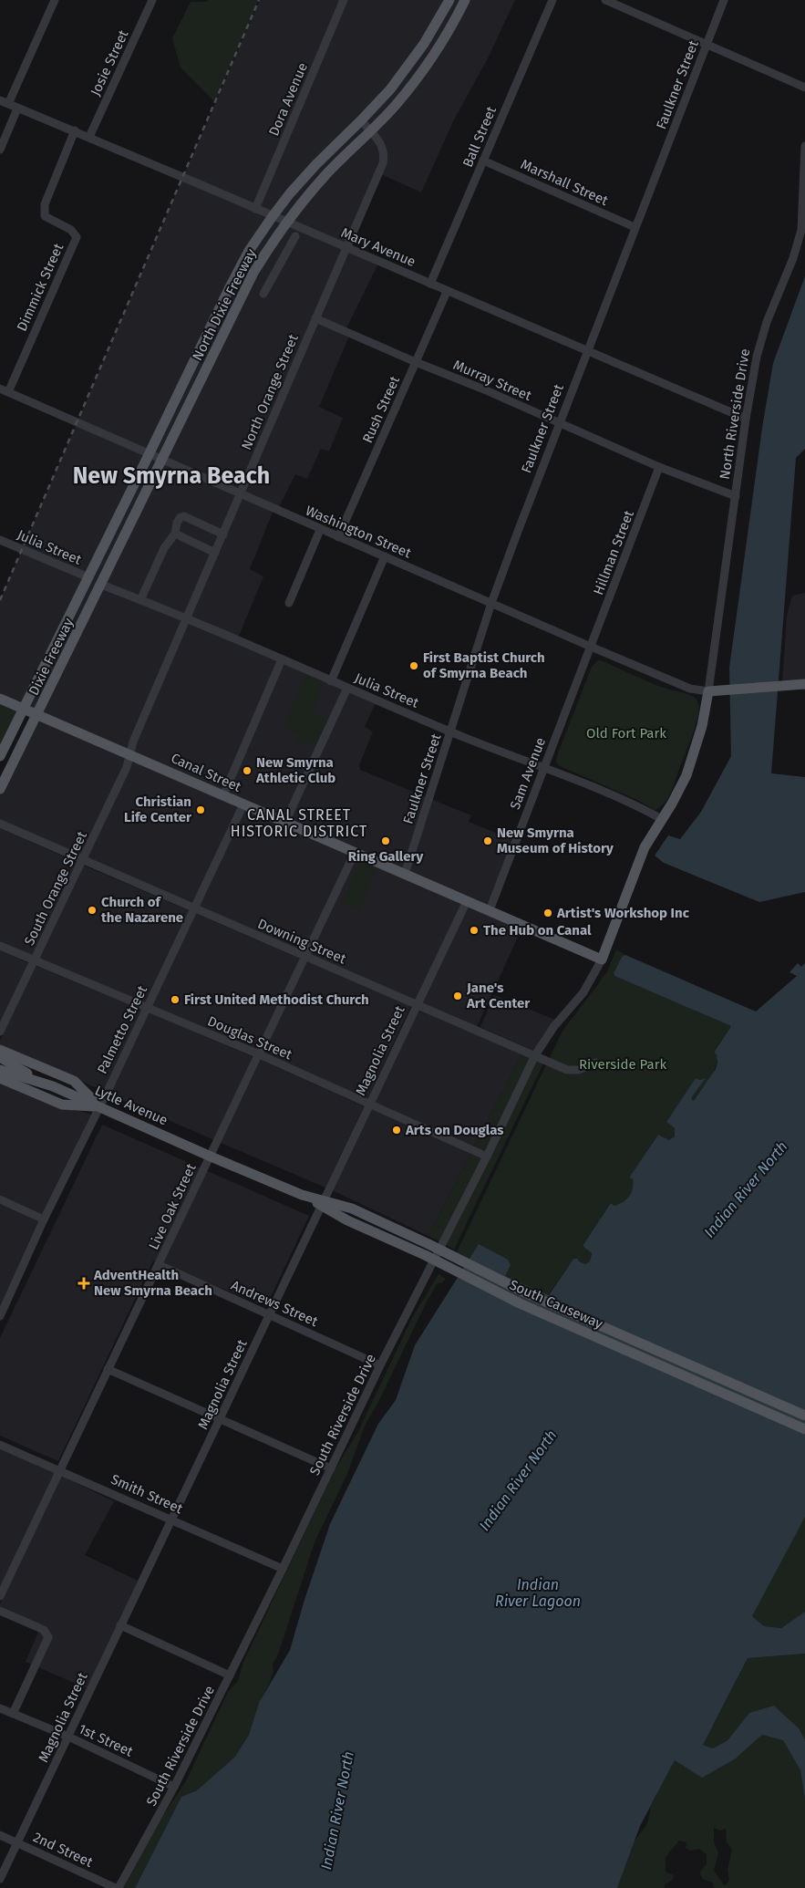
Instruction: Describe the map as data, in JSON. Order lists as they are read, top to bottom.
{
  "streets": {
    "main road": [
      "North Dixie Freeway",
      "Dixie Freeway",
      "Canal Street",
      "Lytle Avenue",
      "South Causeway"
    ],
    "street": [
      "Josie Street",
      "Faulkner Street",
      "Dora Avenue",
      "Ball Street",
      "Marshall Street",
      "Mary Avenue",
      "Dimmick Street",
      "Murray Street",
      "North Orange Street",
      "Rush Street",
      "North Riverside Drive",
      "Washington Street",
      "Julia Street",
      "Hillman Street",
      "Sam Avenue",
      "South Orange Street",
      "Downing Street",
      "Palmetto Street",
      "Douglas Street",
      "Magnolia Street",
      "Live Oak Street",
      "Andrews Street",
      "South Riverside Drive",
      "Smith Street",
      "1st Street",
      "2nd Street"
    ]
  },
  "crossings": [
    ["Josie Street", "Mary Avenue"],
    ["Faulkner Street", "Marshall Street"],
    ["Faulkner Street", "Mary Avenue"],
    ["Faulkner Street", "Murray Street"],
    ["Faulkner Street", "Washington Street"],
    ["Faulkner Street", "Julia Street"],
    ["Faulkner Street", "Canal Street"],
    ["Dora Avenue", "Mary Avenue"],
    ["Ball Street", "Marshall Street"],
    ["Ball Street", "Mary Avenue"],
    ["Mary Avenue", "Dimmick Street"],
    ["Mary Avenue", "North Dixie Freeway"],
    ["Mary Avenue", "North Orange Street"],
    ["Mary Avenue", "Rush Street"],
    ["Mary Avenue", "North Riverside Drive"],
    ["Dimmick Street", "Washington Street"],
    ["North Dixie Freeway", "North Orange Street"],
    ["North Dixie Freeway", "Washington Street"],
    ["North Dixie Freeway", "Dixie Freeway"],
    ["Murray Street", "North Orange Street"],
    ["Murray Street", "Rush Street"],
    ["Murray Street", "North Riverside Drive"],
    ["Murray Street", "Hillman Street"],
    ["North Orange Street", "Washington Street"],
    ["North Orange Street", "Julia Street"],
    ["North Orange Street", "Canal Street"],
    ["North Orange Street", "South Orange Street"],
    ["Rush Street", "Washington Street"],
    ["North Riverside Drive", "Washington Street"],
    ["Washington Street", "Hillman Street"],
    ["Washington Street", "Sam Avenue"],
    ["Julia Street", "Dixie Freeway"],
    ["Julia Street", "Sam Avenue"],
    ["Hillman Street", "Sam Avenue"],
    ["Dixie Freeway", "Canal Street"],
    ["Canal Street", "Sam Avenue"],
    ["Canal Street", "South Orange Street"],
    ["Canal Street", "Palmetto Street"],
    ["Canal Street", "Magnolia Street"],
    ["Canal Street", "Live Oak Street"],
    ["Canal Street", "South Riverside Drive"],
    ["South Orange Street", "Downing Street"],
    ["South Orange Street", "Douglas Street"],
    ["Downing Street", "Palmetto Street"],
    ["Downing Street", "Magnolia Street"],
    ["Downing Street", "Live Oak Street"],
    ["Downing Street", "South Riverside Drive"],
    ["Palmetto Street", "Douglas Street"],
    ["Palmetto Street", "Lytle Avenue"],
    ["Douglas Street", "Magnolia Street"],
    ["Douglas Street", "Live Oak Street"],
    ["Douglas Street", "South Riverside Drive"],
    ["Magnolia Street", "Andrews Street"],
    ["Magnolia Street", "Smith Street"],
    ["Magnolia Street", "1st Street"],
    ["Magnolia Street", "2nd Street"],
    ["Lytle Avenue", "Live Oak Street"],
    ["Lytle Avenue", "South Causeway"],
    ["Live Oak Street", "Andrews Street"],
    ["Live Oak Street", "South Causeway"],
    ["Live Oak Street", "Smith Street"],
    ["Andrews Street", "South Riverside Drive"],
    ["South Riverside Drive", "Smith Street"],
    ["South Riverside Drive", "1st Street"],
    ["South Riverside Drive", "2nd Street"]
  ],
  "districts": ["New Smyrna Beach", "CANAL STREET HISTORIC DISTRICT"],
  "water": ["Indian River North", "Indian River Lagoon"],
  "parks": ["Old Fort Park", "Riverside Park"],
  "places": {
    "other": [
      "First Baptist Church of Smyrna Beach",
      "New Smyrna Athletic Club",
      "Christian Life Center",
      "Ring Gallery",
      "New Smyrna Museum of History",
      "Church of the Nazarene",
      "Artist's Workshop Inc",
      "The Hub on Canal",
      "Jane's Art Center",
      "First United Methodist Church",
      "Arts on Douglas"
    ],
    "health": ["AdventHealth New Smyrna Beach"]
  }
}
